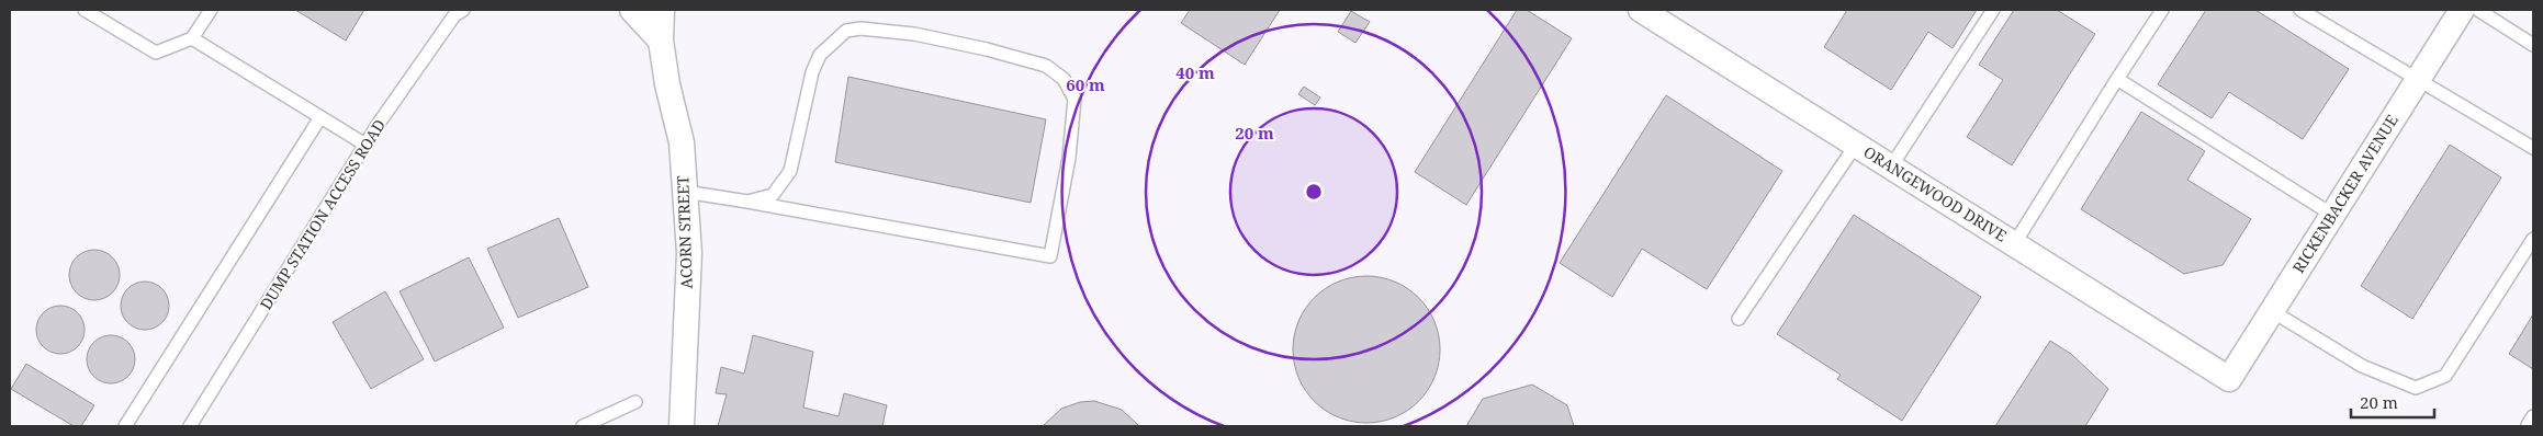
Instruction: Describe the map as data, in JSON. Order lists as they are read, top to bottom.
{
  "streets": {
    "street": ["ORANGEWOOD DRIVE", "RICKENBACKER AVENUE", "ACORN STREET"],
    "lane": ["DUMP STATION ACCESS ROAD"]
  },
  "crossings": [
    ["ORANGEWOOD DRIVE", "RICKENBACKER AVENUE"]
  ],
  "scale_bar": "20 m",
  "rings": ["40 m", "60 m", "20 m"]
}
